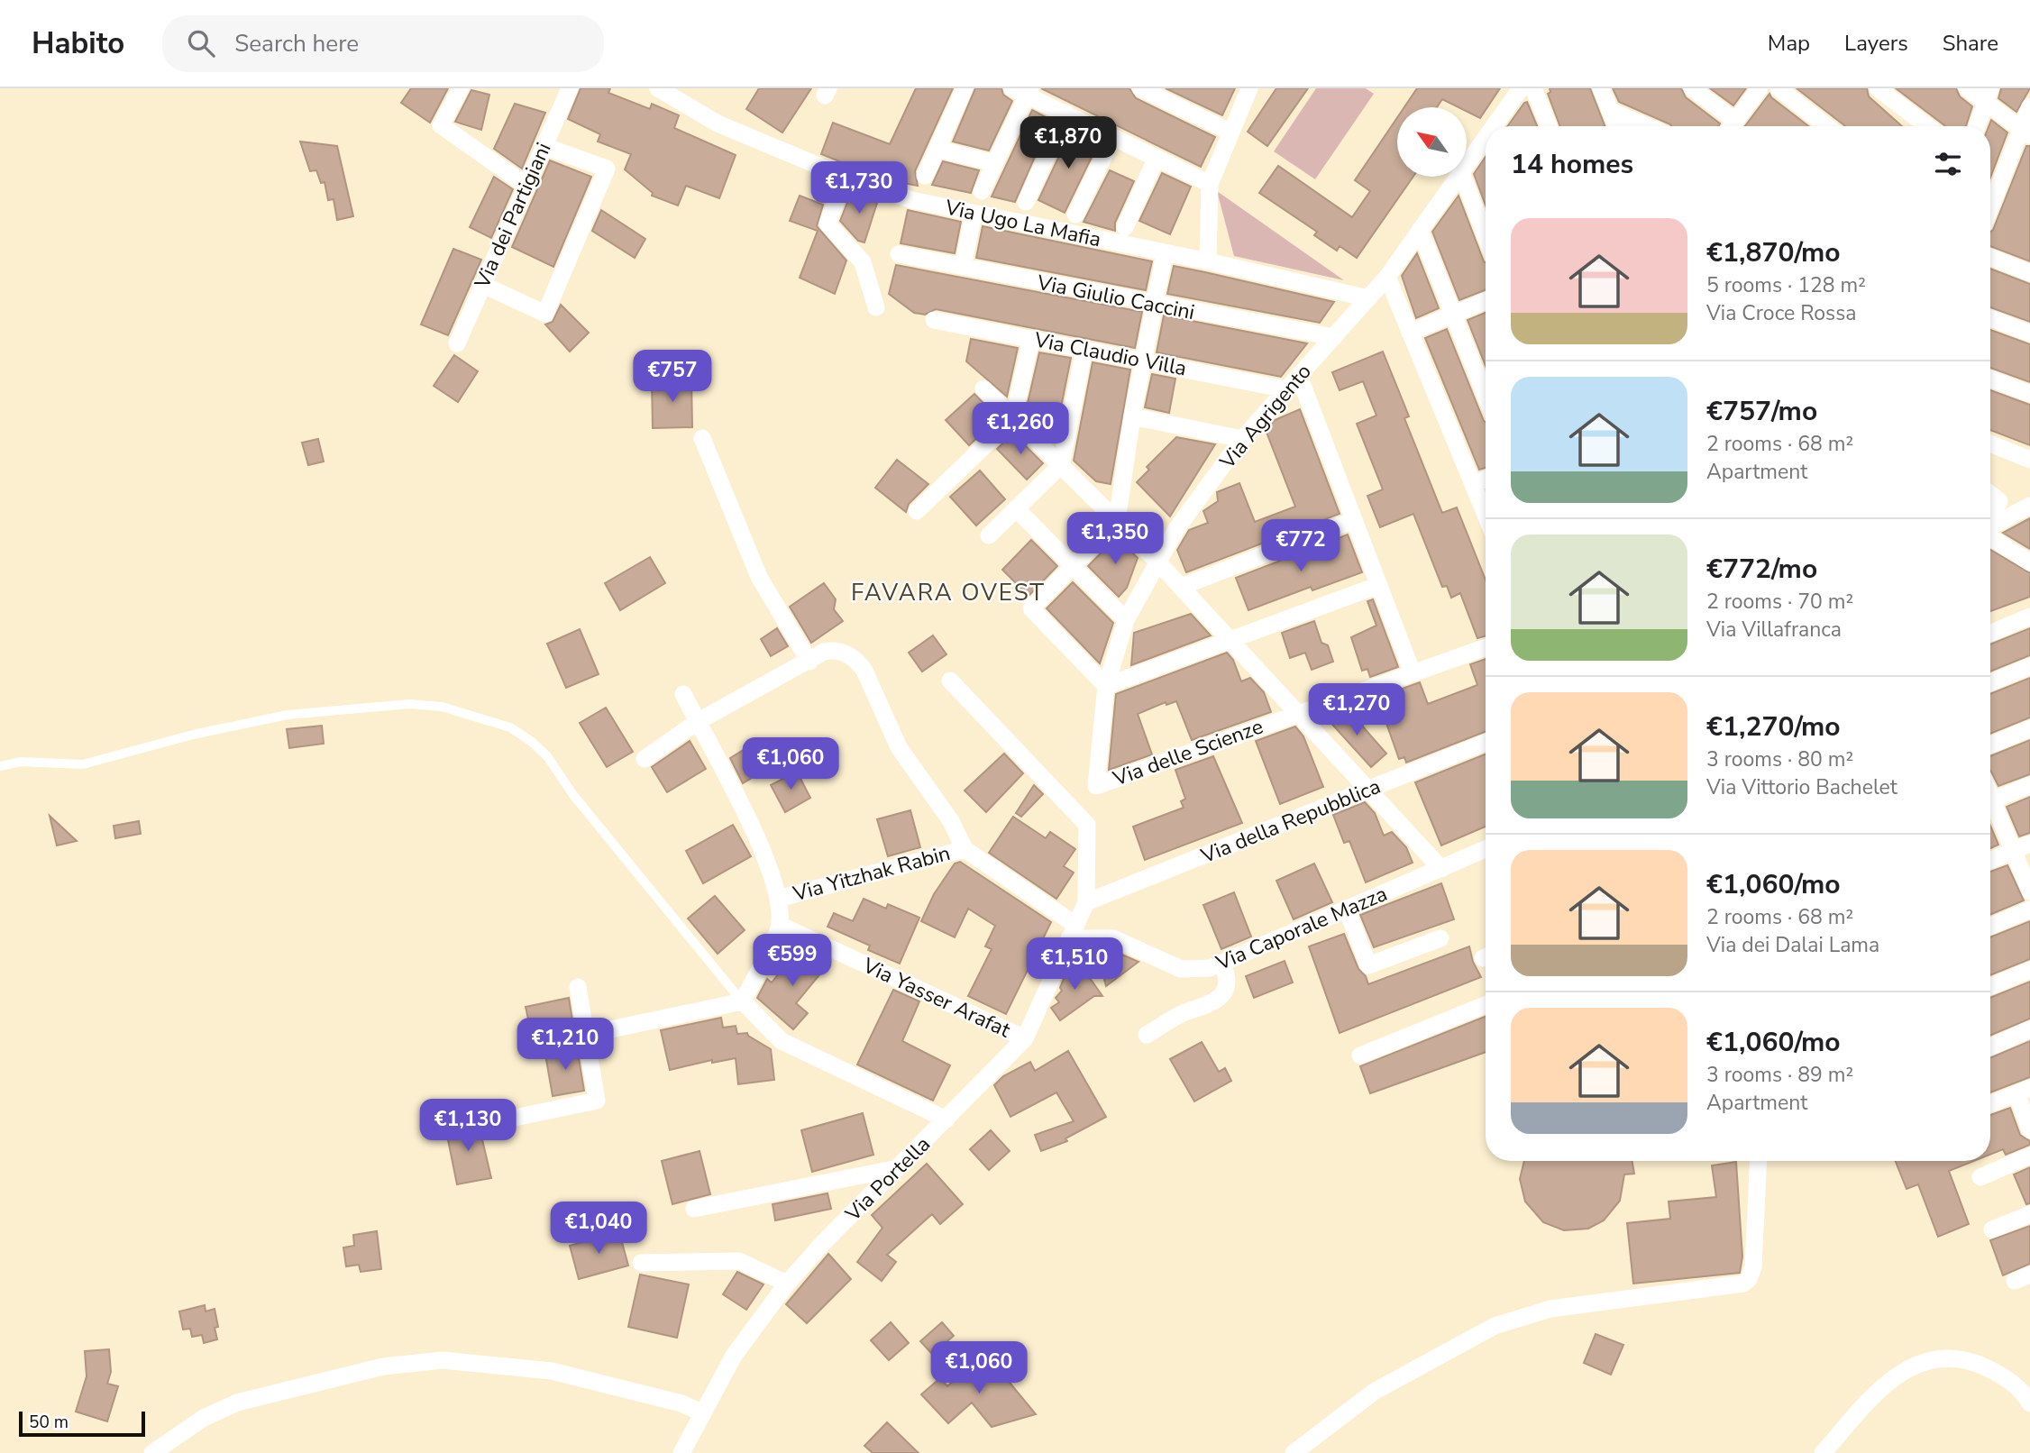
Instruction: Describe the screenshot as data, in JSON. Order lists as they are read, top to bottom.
{
  "streets": {
    "street": [
      "Via dei Partigiani",
      "Via Ugo La Mafia",
      "Via Giulio Caccini",
      "Via Claudio Villa",
      "Via Agrigento",
      "Via delle Scienze",
      "Via della Repubblica",
      "Via Yitzhak Rabin",
      "Via Caporale Mazza",
      "Via Yasser Arafat",
      "Via Portella"
    ]
  },
  "crossings": [
    ["Via Ugo La Mafia", "Via Agrigento"],
    ["Via Giulio Caccini", "Via Agrigento"],
    ["Via Claudio Villa", "Via Agrigento"],
    ["Via Agrigento", "Via delle Scienze"],
    ["Via della Repubblica", "Via Portella"],
    ["Via Caporale Mazza", "Via Portella"],
    ["Via Yasser Arafat", "Via Portella"]
  ],
  "districts": ["FAVARA OVEST"],
  "scale_bar": "50 m",
  "north": "top left",
  "page": {
    "header": "Habito",
    "search": "Search here",
    "nav": ["Map", "Layers", "Share"],
    "price": [
      "€1,870",
      "€1,730",
      "€757",
      "€1,260",
      "€1,350",
      "€772",
      "€1,270",
      "€1,060",
      "€599",
      "€1,510",
      "€1,210",
      "€1,130",
      "€1,040",
      "€1,060"
    ],
    "heading": "14 homes",
    "list": [
      {
        "name": "€1,870/mo",
        "note": "5 rooms · 128 m² · Via Croce Rossa"
      },
      {
        "name": "€757/mo",
        "note": "2 rooms · 68 m² · Apartment"
      },
      {
        "name": "€772/mo",
        "note": "2 rooms · 70 m² · Via Villafranca"
      },
      {
        "name": "€1,270/mo",
        "note": "3 rooms · 80 m² · Via Vittorio Bachelet"
      },
      {
        "name": "€1,060/mo",
        "note": "2 rooms · 68 m² · Via dei Dalai Lama"
      },
      {
        "name": "€1,060/mo",
        "note": "3 rooms · 89 m² · Apartment"
      }
    ],
    "scale": "50 m"
  }
}
